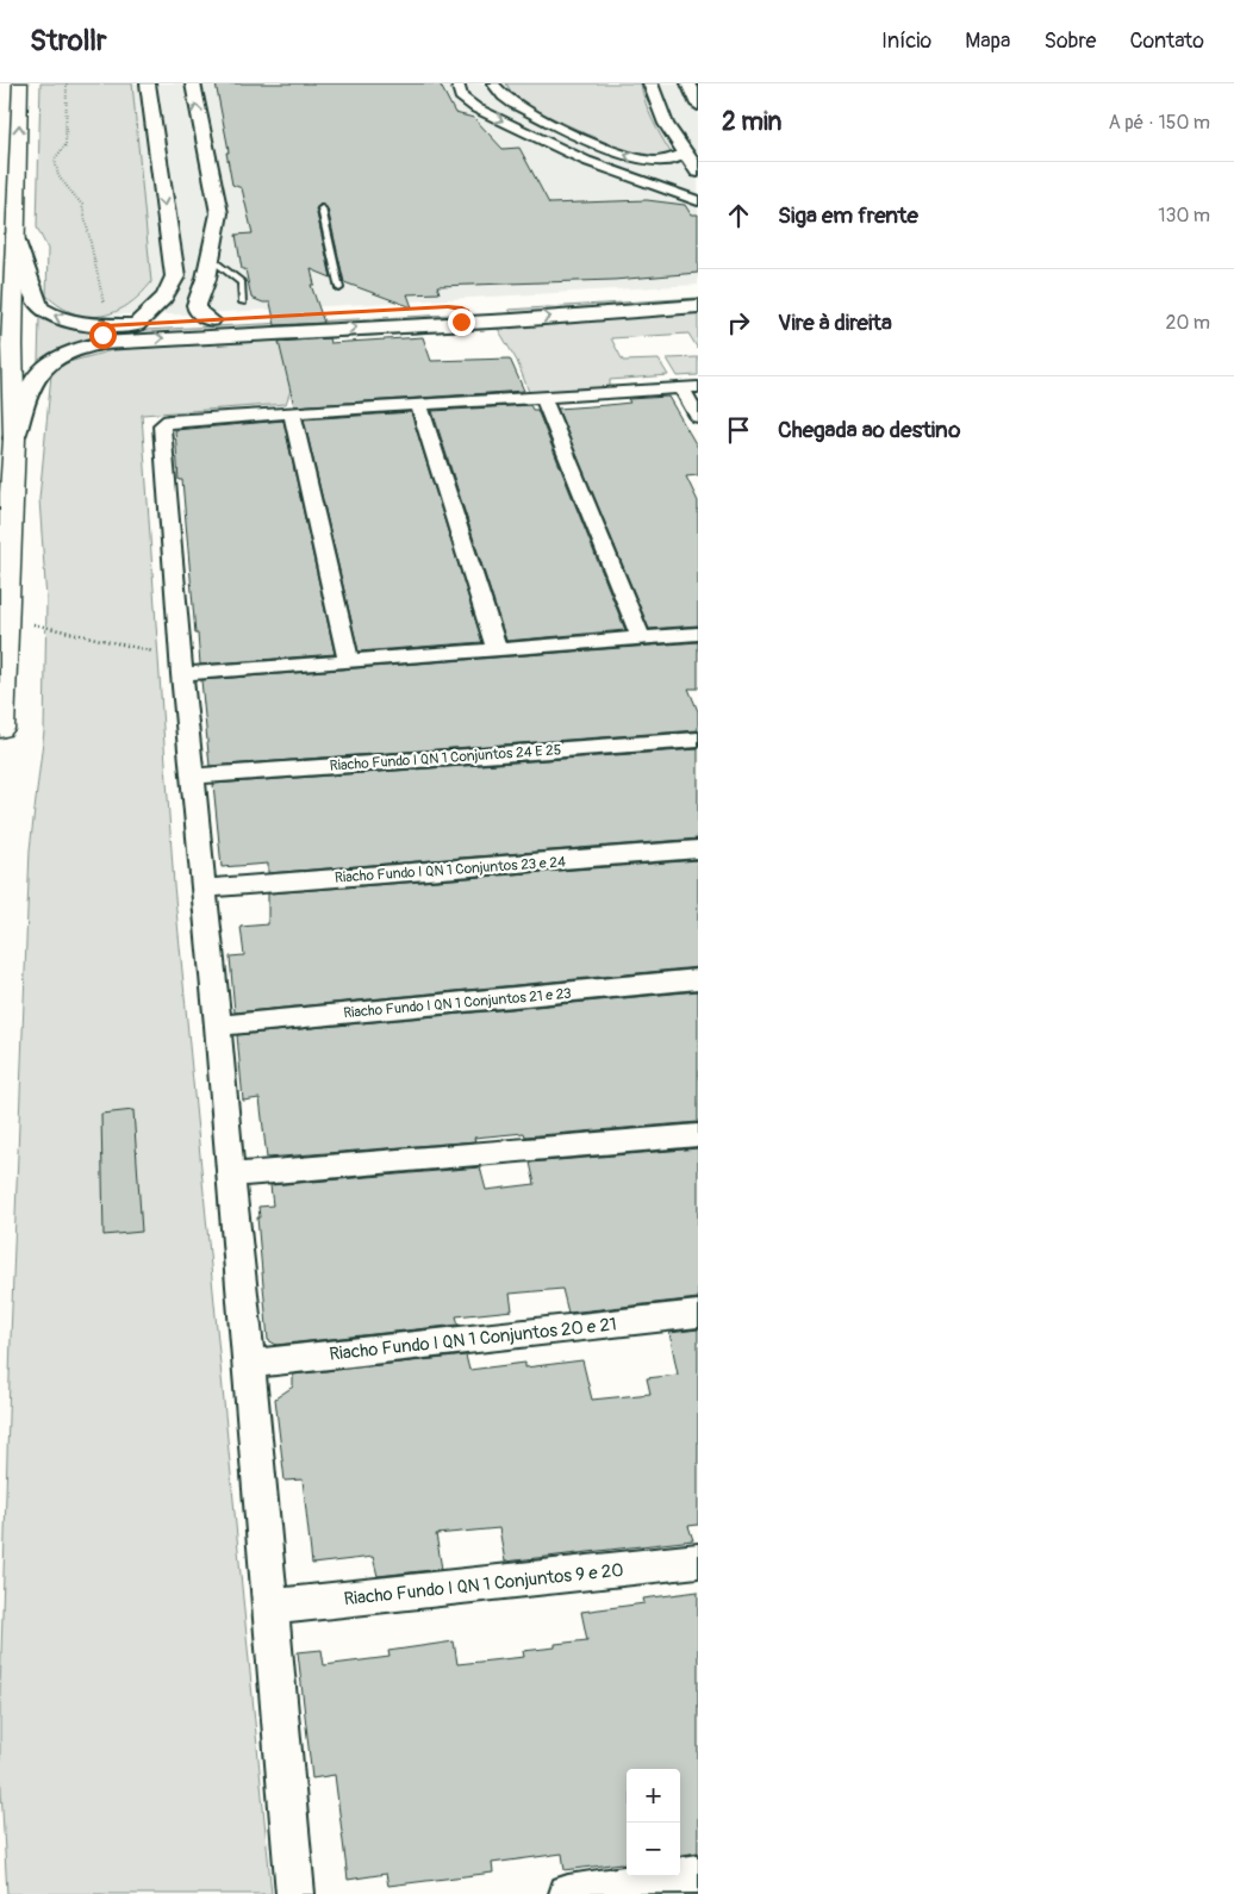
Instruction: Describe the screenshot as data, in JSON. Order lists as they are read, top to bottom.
{
  "streets": {
    "street": [
      "Riacho Fundo I QN 1 Conjuntos 24 E 25",
      "Riacho Fundo I QN 1 Conjuntos 23 e 24",
      "Riacho Fundo I QN 1 Conjuntos 21 e 23",
      "Riacho Fundo I QN 1 Conjuntos 20 e 21",
      "Riacho Fundo I QN 1 Conjuntos 9 e 20"
    ]
  },
  "page": {
    "header": "Strollr",
    "nav": [
      "Início",
      "Mapa",
      "Sobre",
      "Contato"
    ],
    "heading": ["2 min", "A pé · 150 m"],
    "list": [
      ["Siga em frente", "130 m"],
      ["Vire à direita", "20 m"],
      "Chegada ao destino"
    ],
    "map_buttons": ["+", "−"]
  }
}
